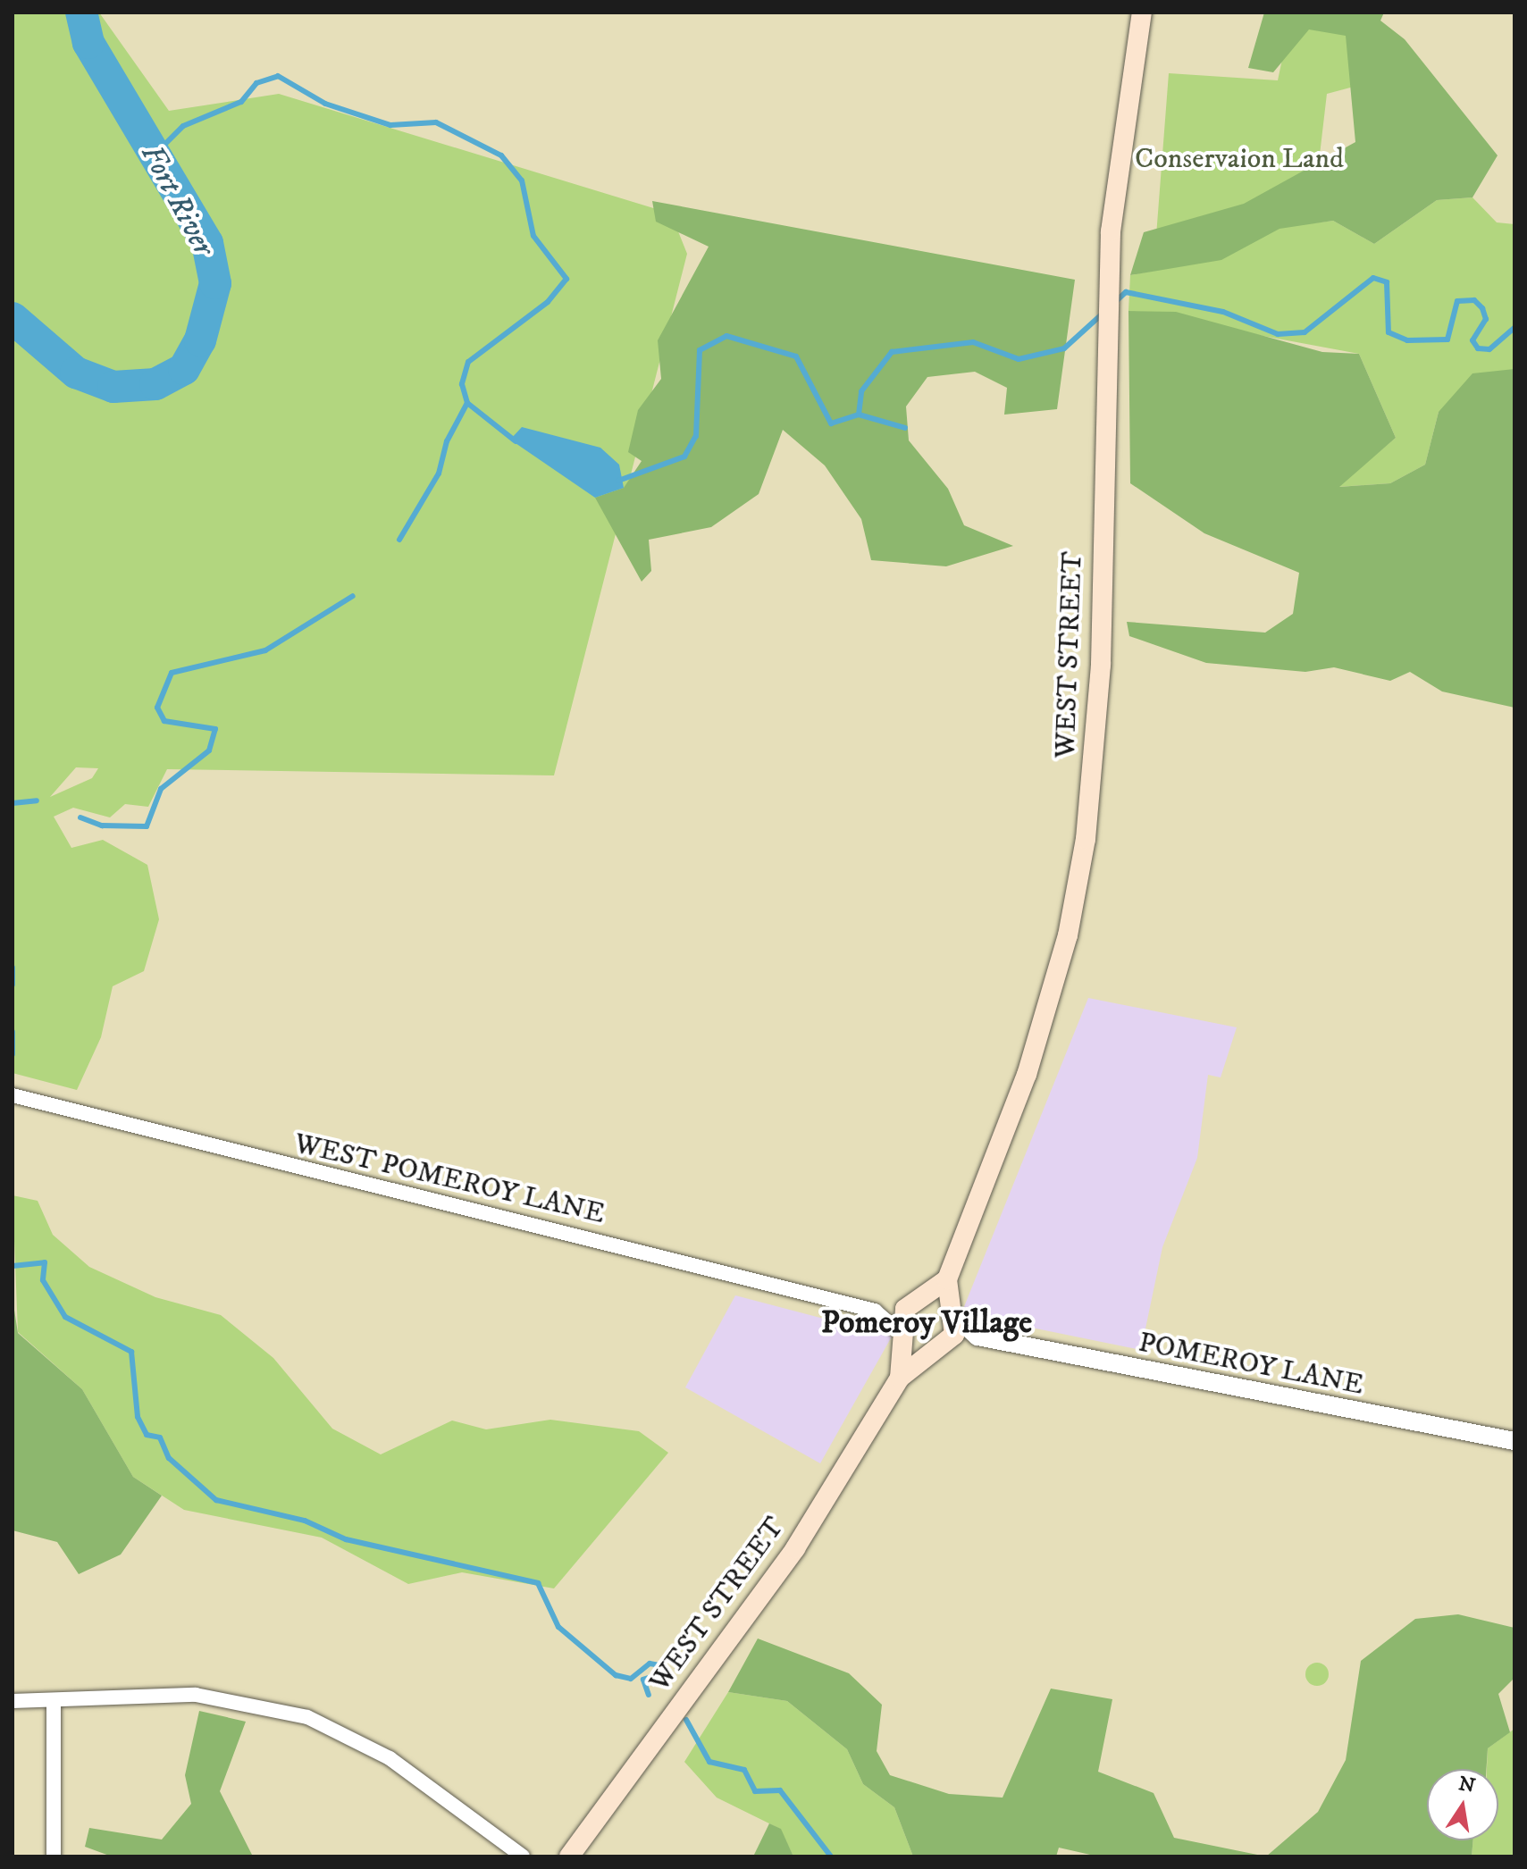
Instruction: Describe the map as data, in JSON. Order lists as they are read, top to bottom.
{
  "streets": {
    "main road": ["WEST STREET"],
    "street": ["WEST POMEROY LANE", "POMEROY LANE"]
  },
  "crossings": [
    ["WEST STREET", "WEST POMEROY LANE"],
    ["WEST STREET", "POMEROY LANE"],
    ["WEST POMEROY LANE", "POMEROY LANE"]
  ],
  "districts": ["Pomeroy Village"],
  "water": ["Fort River"],
  "parks": ["Conservaion Land"],
  "north": "top"
}
